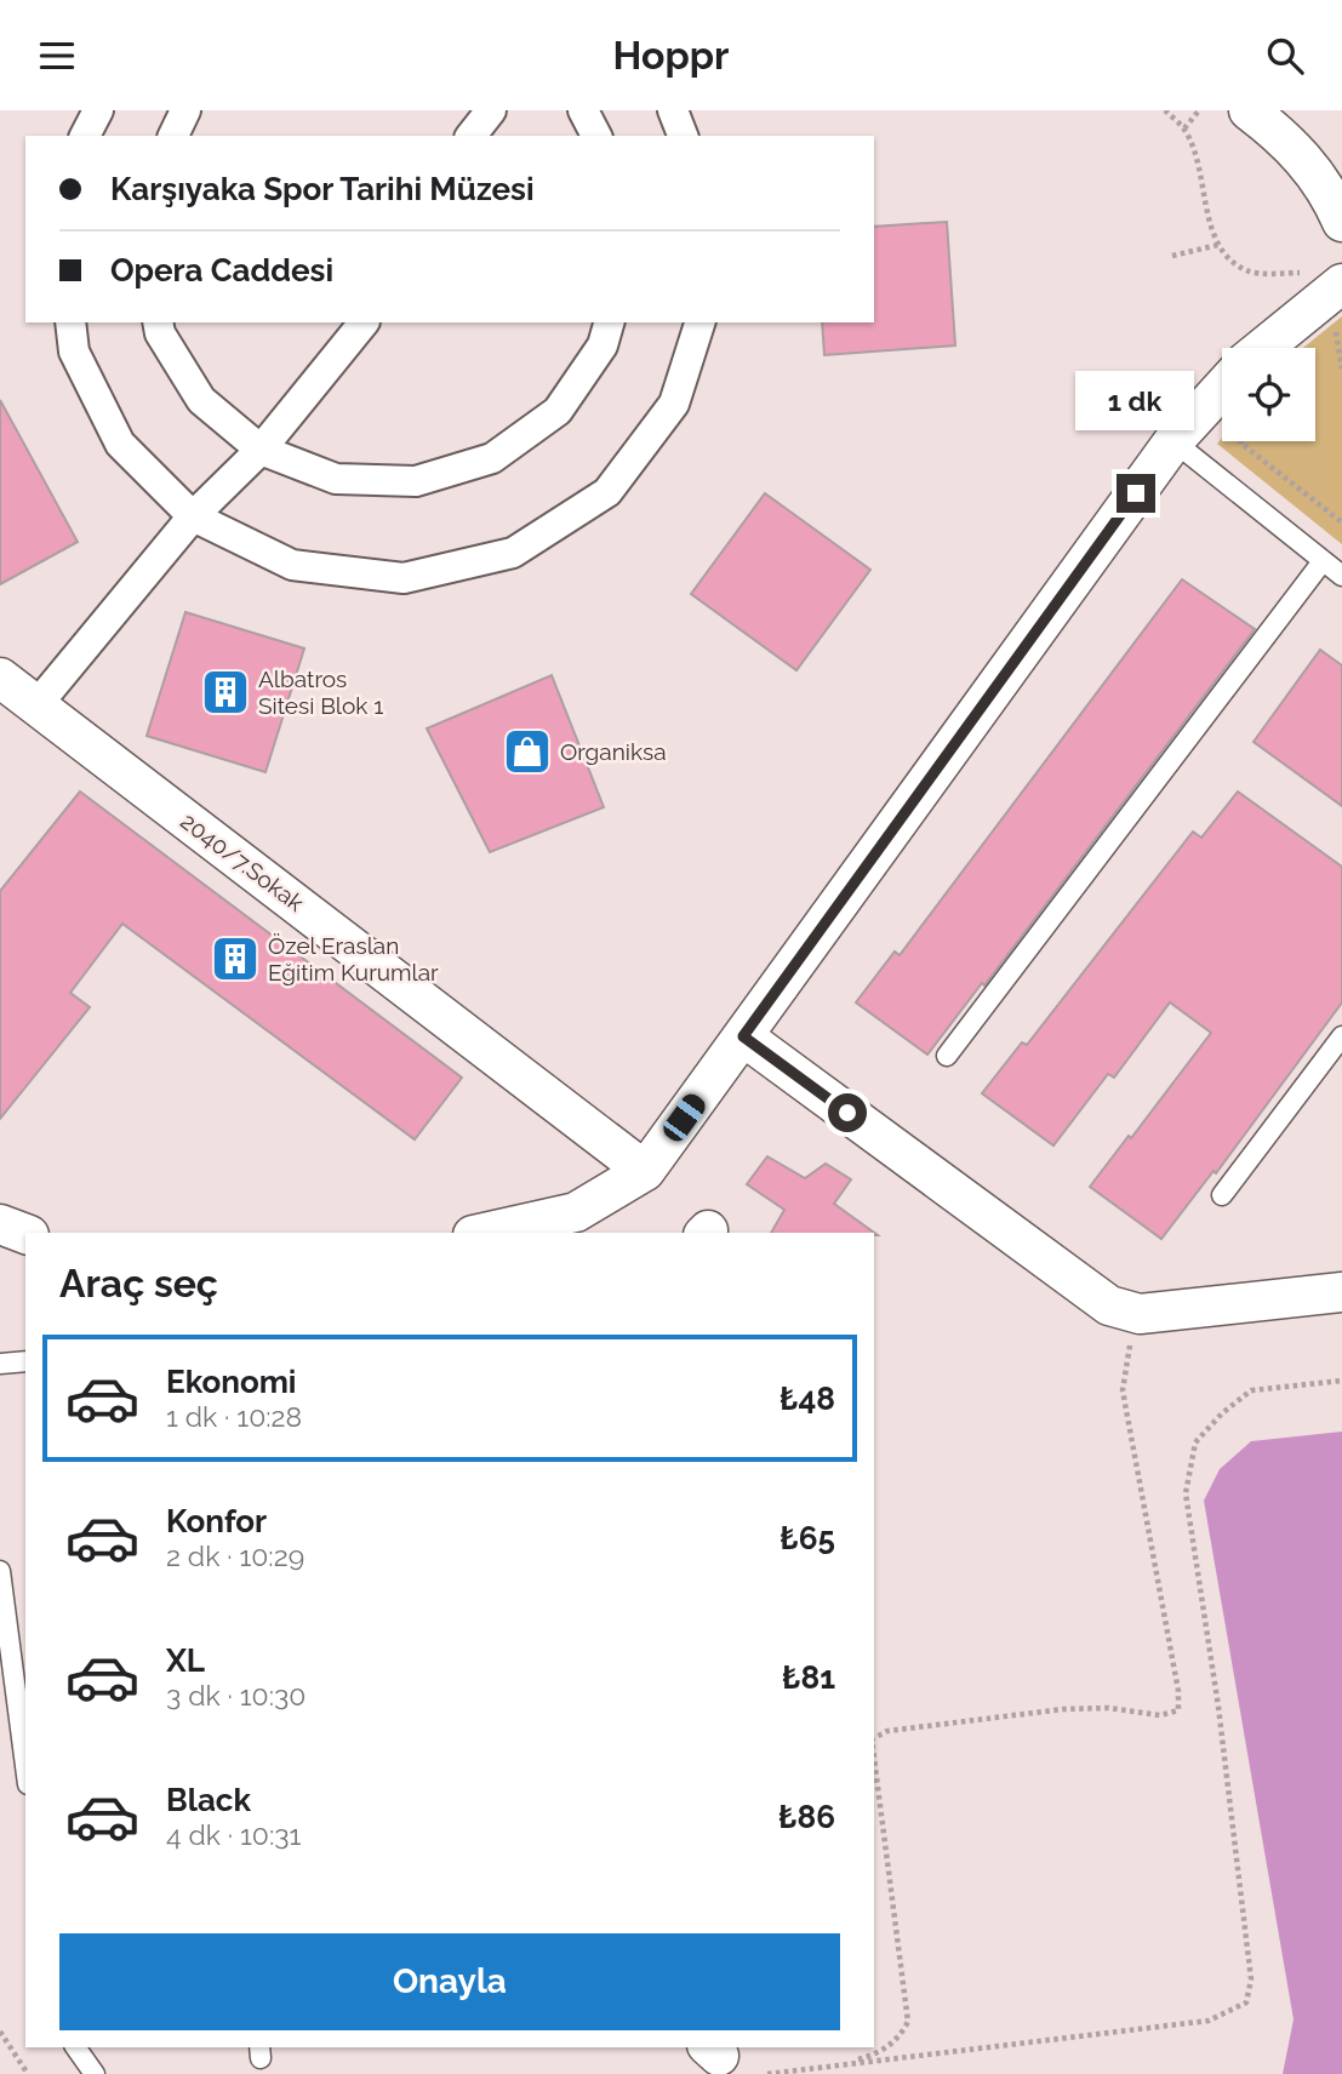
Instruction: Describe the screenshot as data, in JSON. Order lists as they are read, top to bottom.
{
  "streets": {
    "street": ["2040/7.Sokak"]
  },
  "places": {
    "building": ["Albatros Sitesi Blok 1", "Özel Eraslan Eğitim Kurumlar"],
    "shop": ["Organiksa"]
  },
  "page": {
    "header": "Hoppr",
    "banner": ["Karşıyaka Spor Tarihi Müzesi", "Opera Caddesi"],
    "bubble": "1 dk",
    "heading": "Araç seç",
    "list": [
      {
        "name": "Ekonomi",
        "note": "1 dk · 10:28",
        "value": "₺48"
      },
      {
        "name": "Konfor",
        "note": "2 dk · 10:29",
        "value": "₺65"
      },
      {
        "name": "XL",
        "note": "3 dk · 10:30",
        "value": "₺81"
      },
      {
        "name": "Black",
        "note": "4 dk · 10:31",
        "value": "₺86"
      }
    ],
    "buttons": "Onayla"
  }
}
